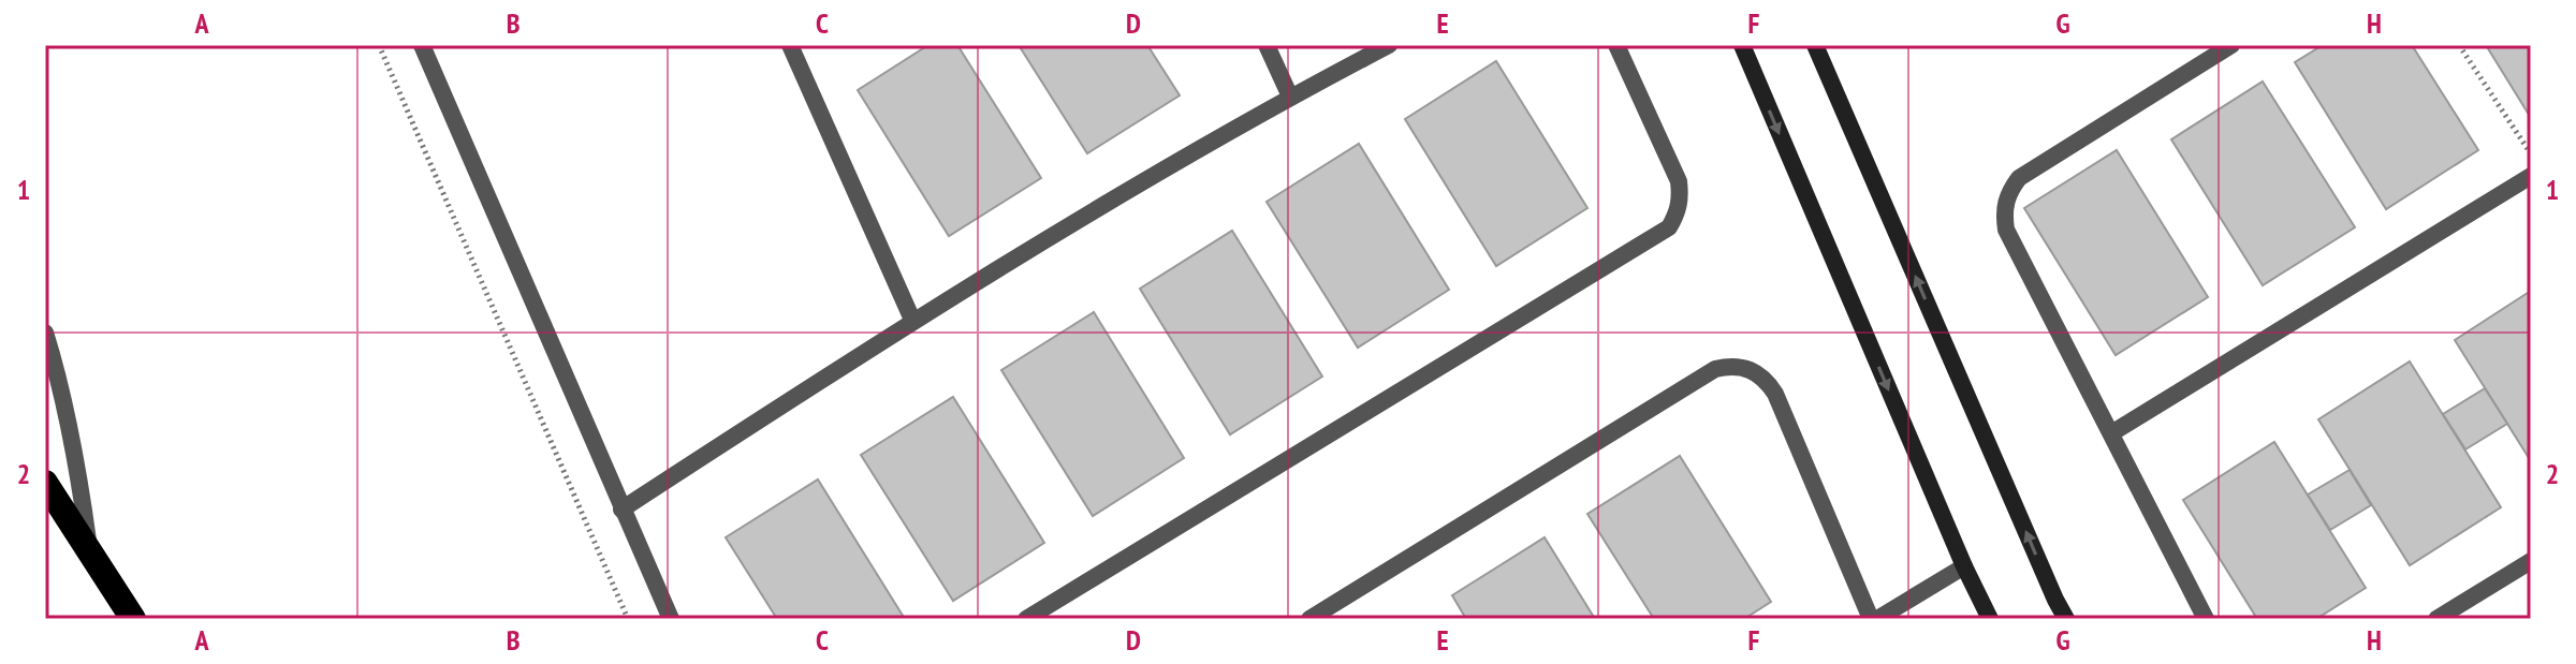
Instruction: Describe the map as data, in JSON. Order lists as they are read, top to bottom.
{
  "grid": {
    "columns": [
      "A",
      "B",
      "C",
      "D",
      "E",
      "F",
      "G",
      "H"
    ],
    "rows": ["1", "2"]
  }
}
